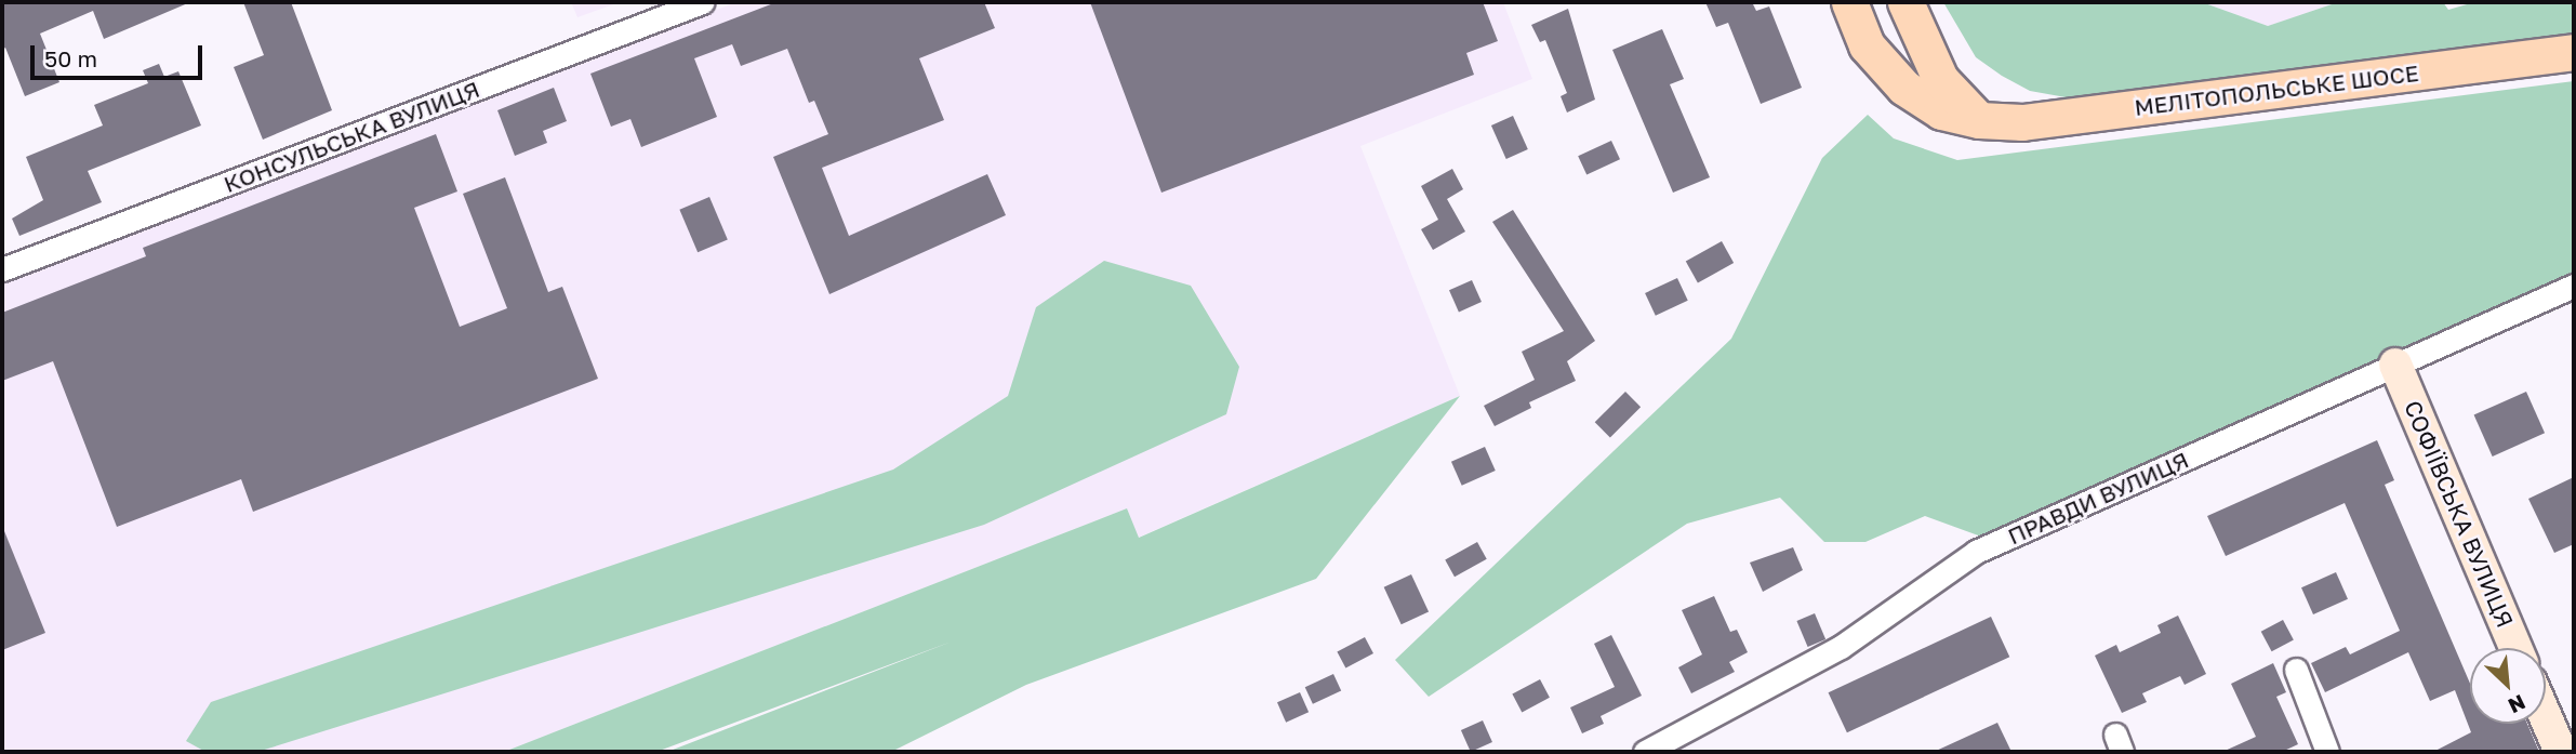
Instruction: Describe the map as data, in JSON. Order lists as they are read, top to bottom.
{
  "streets": {
    "main road": ["МЕЛІТОПОЛЬСЬКЕ ШОСЕ"],
    "street": ["КОНСУЛЬСЬКА ВУЛИЦЯ", "ПРАВДИ ВУЛИЦЯ", "СОФІЇВСЬКА ВУЛИЦЯ"]
  },
  "crossings": [
    ["ПРАВДИ ВУЛИЦЯ", "СОФІЇВСЬКА ВУЛИЦЯ"]
  ],
  "scale_bar": "50 m",
  "north": "bottom right"
}
